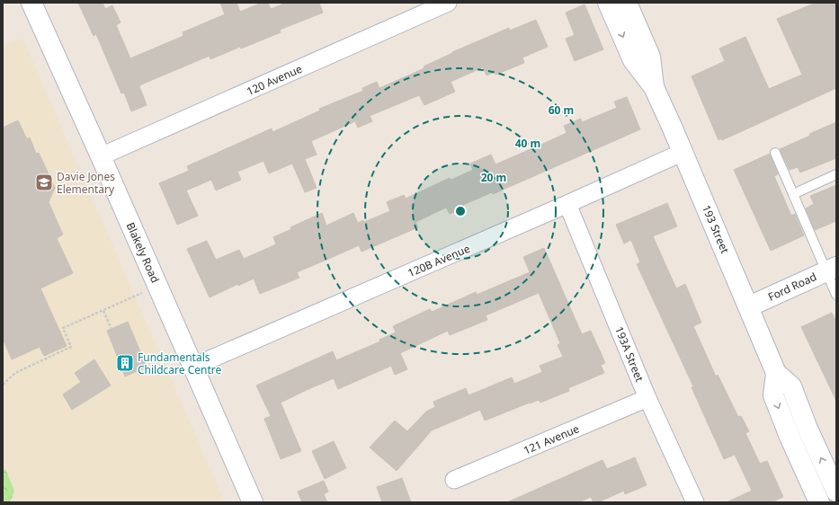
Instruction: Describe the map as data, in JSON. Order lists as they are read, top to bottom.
{
  "streets": {
    "street": [
      "120 Avenue",
      "193 Street",
      "Blakely Road",
      "120B Avenue",
      "Ford Road",
      "193A Street",
      "121 Avenue"
    ]
  },
  "crossings": [
    ["120 Avenue", "Blakely Road"],
    ["193 Street", "120B Avenue"],
    ["193 Street", "Ford Road"],
    ["Blakely Road", "120B Avenue"],
    ["120B Avenue", "193A Street"],
    ["193A Street", "121 Avenue"]
  ],
  "places": {
    "school or university": ["Davie Jones Elementary"],
    "building": ["Fundamentals Childcare Centre"]
  },
  "rings": ["60 m", "40 m", "20 m"]
}
